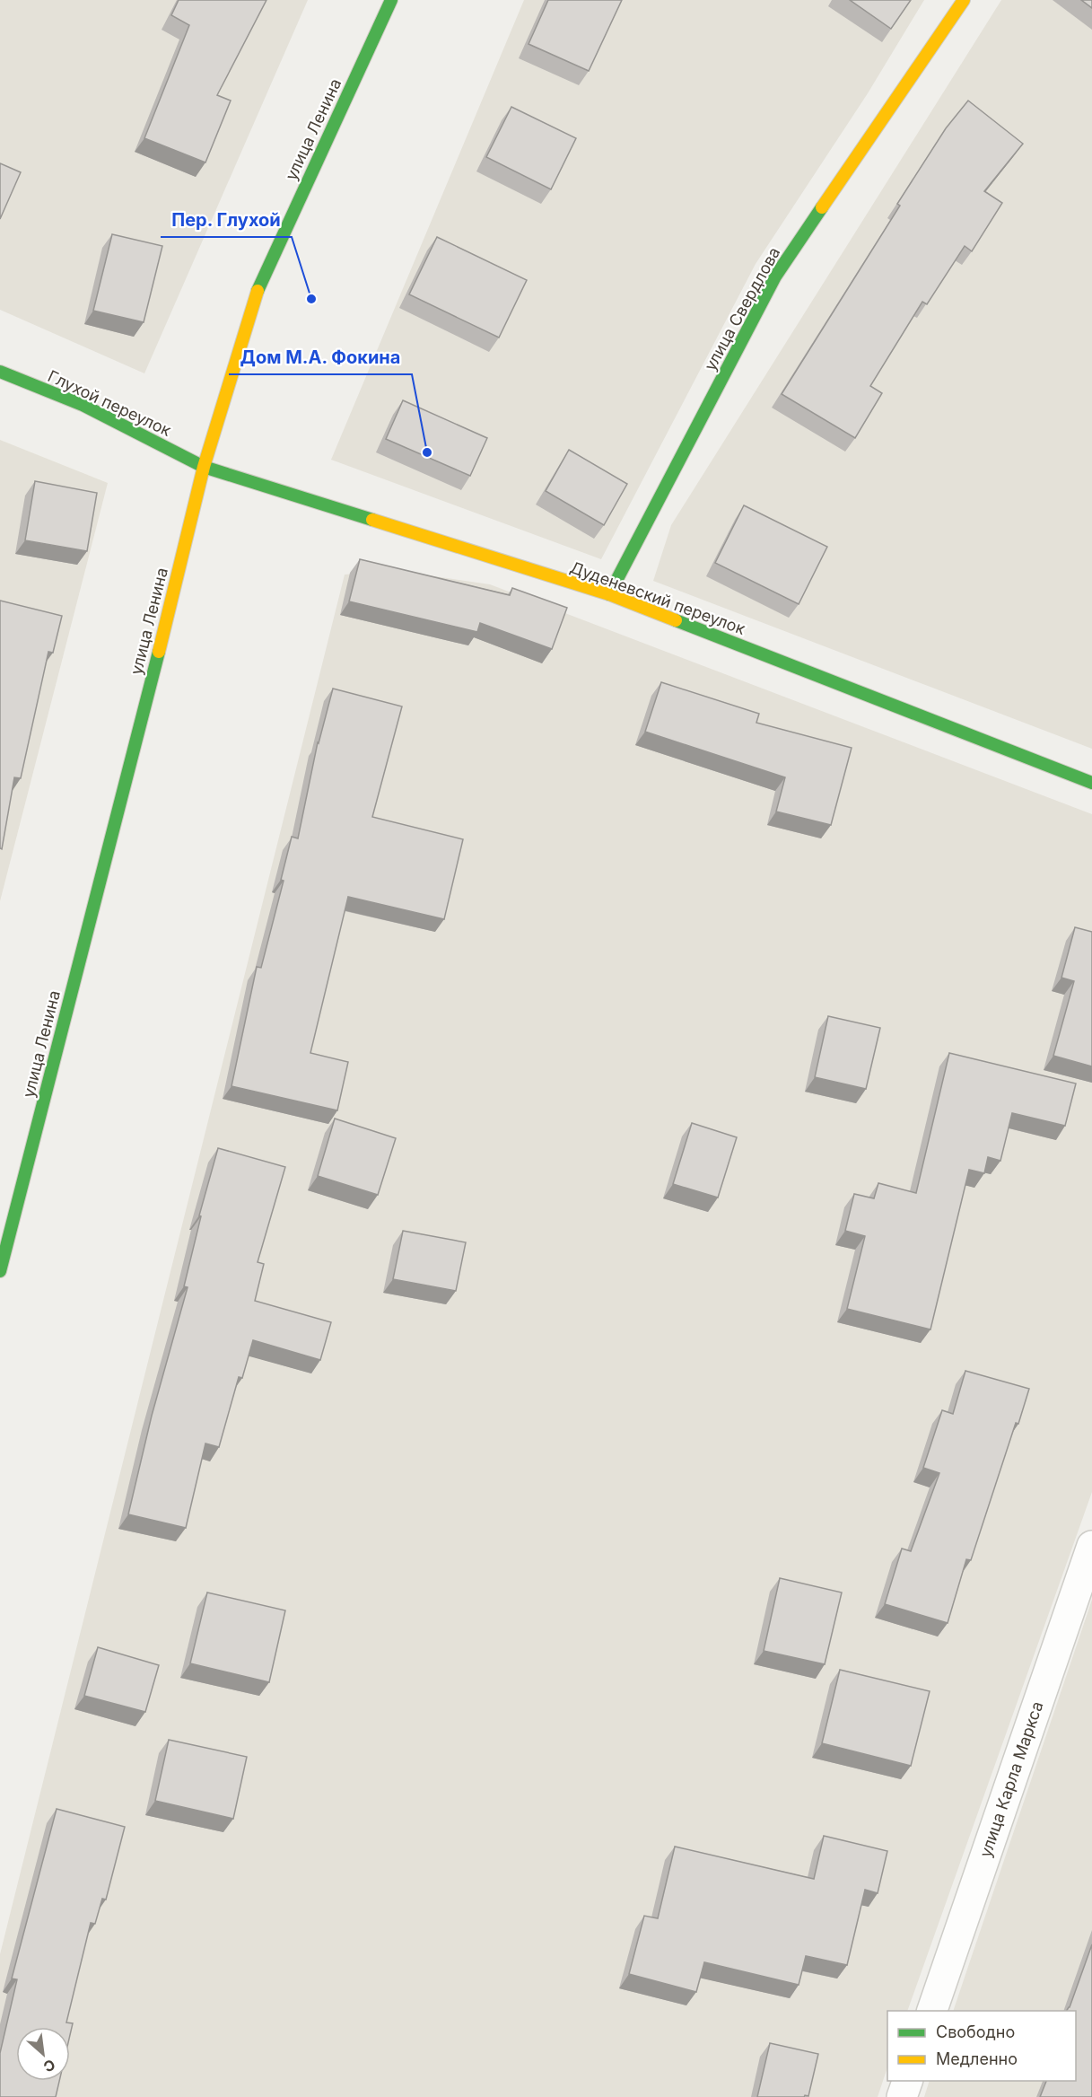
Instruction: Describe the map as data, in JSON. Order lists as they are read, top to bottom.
{
  "streets": {
    "street": [
      "улица Ленина",
      "улица Свердлова",
      "Глухой переулок",
      "Дуденевский переулок",
      "улица Карла Маркса"
    ]
  },
  "crossings": [
    ["улица Ленина", "Глухой переулок"],
    ["улица Ленина", "Дуденевский переулок"],
    ["улица Свердлова", "Дуденевский переулок"],
    ["Глухой переулок", "Дуденевский переулок"]
  ],
  "places": ["Пер. Глухой", "Дом М.А. Фокина"],
  "legend": ["Свободно", "Медленно"],
  "north": "bottom right"
}
